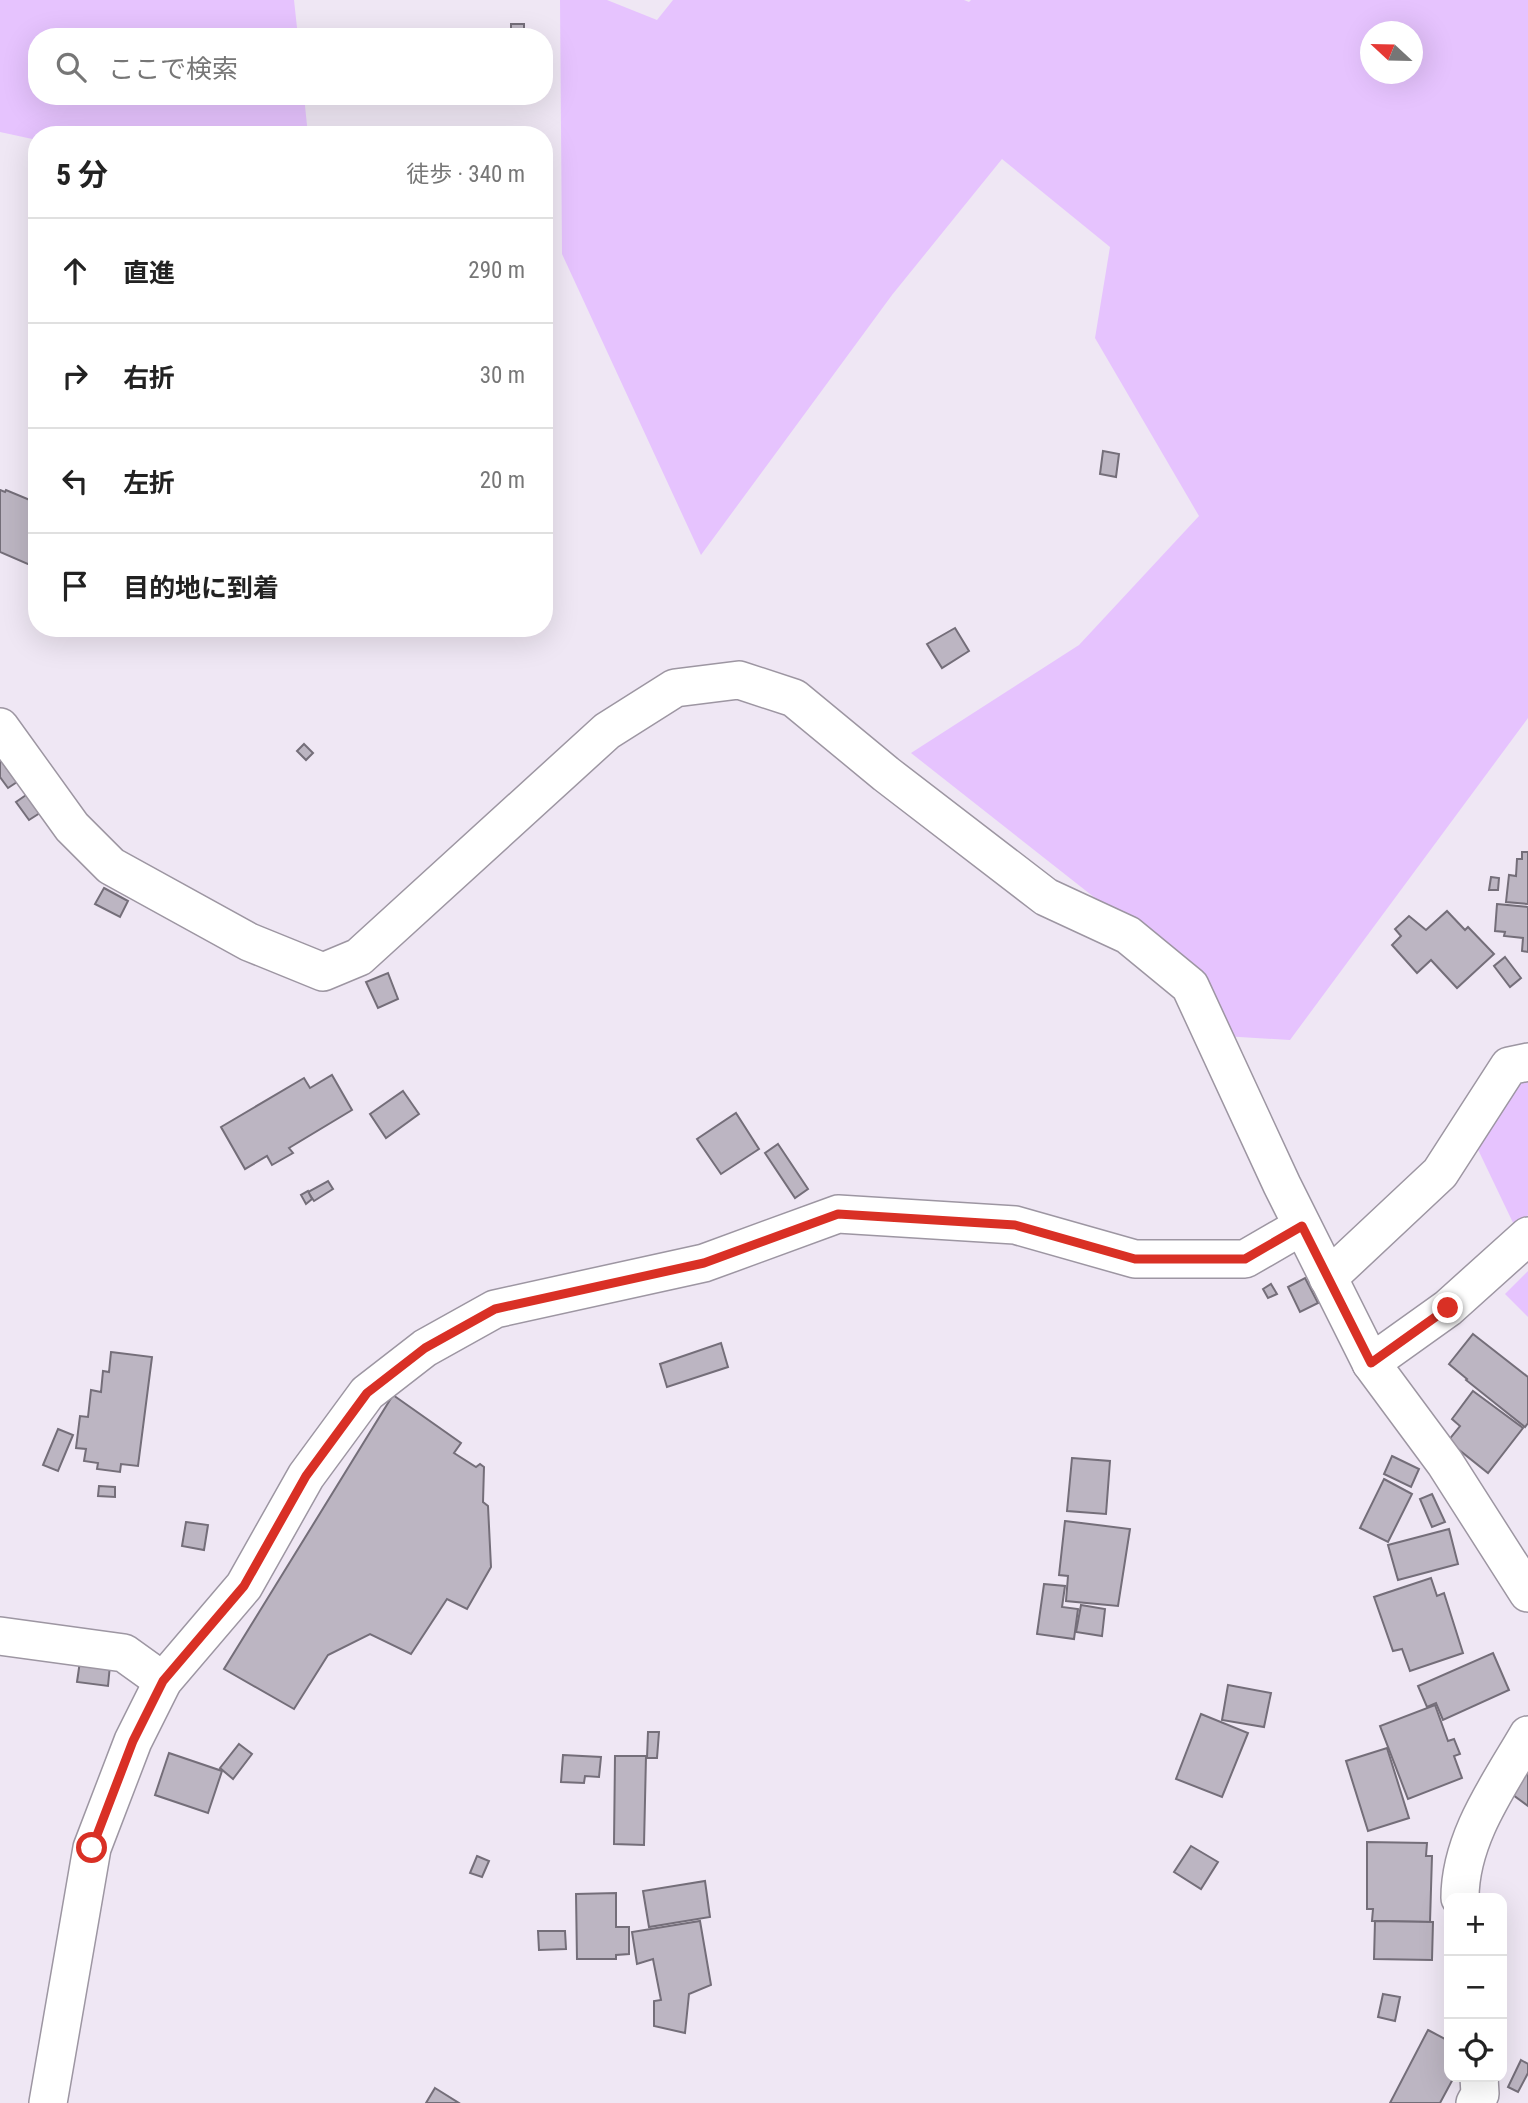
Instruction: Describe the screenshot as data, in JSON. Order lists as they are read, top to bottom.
{
  "north": "left",
  "page": {
    "search": "ここで検索",
    "heading": ["5 分", "徒歩 · 340 m"],
    "list": [
      ["直進", "290 m"],
      ["右折", "30 m"],
      ["左折", "20 m"],
      "目的地に到着"
    ],
    "map_buttons": ["+", "−"]
  }
}
